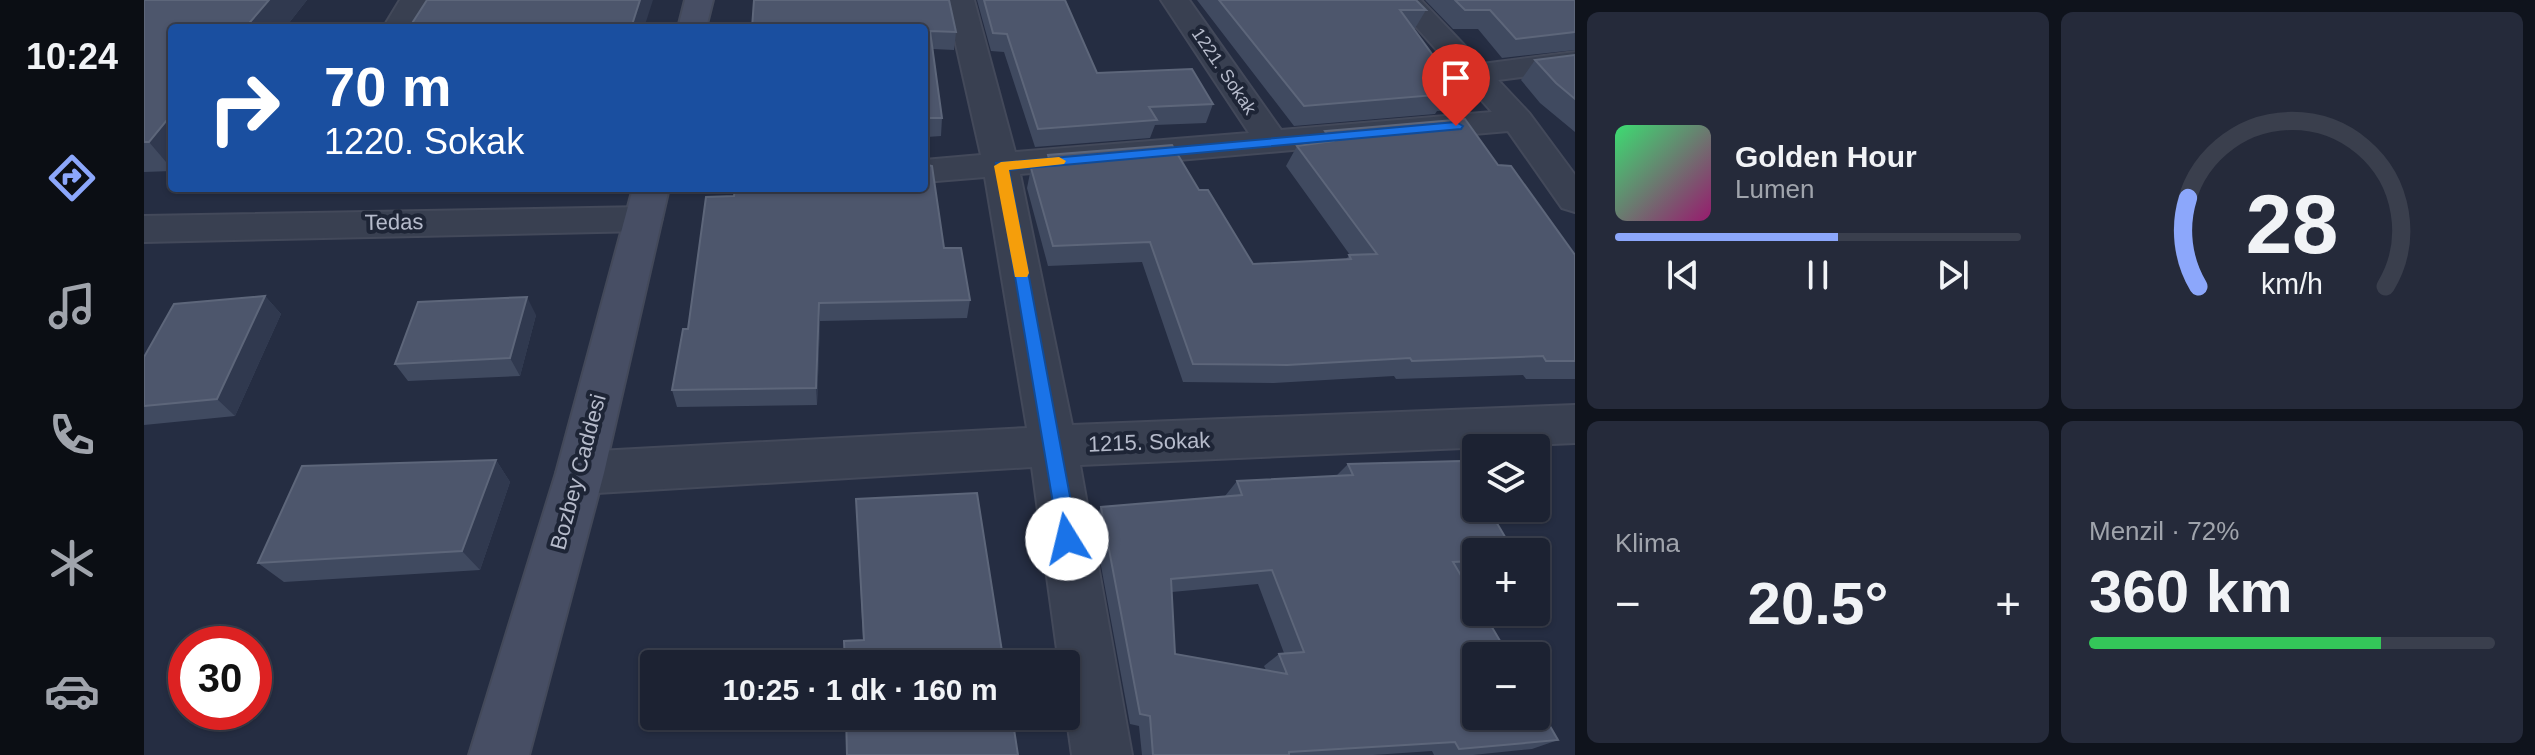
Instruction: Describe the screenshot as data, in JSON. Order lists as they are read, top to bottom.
{
  "streets": {
    "street": [
      "1221. Sokak",
      "Tedas",
      "1215. Sokak",
      "Bozbey Caddesi"
    ]
  },
  "crossings": [
    ["Tedas", "Bozbey Caddesi"],
    ["1215. Sokak", "Bozbey Caddesi"]
  ],
  "page": {
    "tabs": "10:24",
    "turn": ["70 m", "1220. Sokak"],
    "song": ["Golden Hour", "Lumen"],
    "tile": [
      "Klima",
      ["Menzil · 72%", "360 km"]
    ],
    "map_buttons": ["+", "−"],
    "heat": ["−", "20.5°", "+"],
    "limit": "30",
    "trip": "10:25 · 1 dk · 160 m",
    "gauge": ["28", "km/h"]
  }
}
